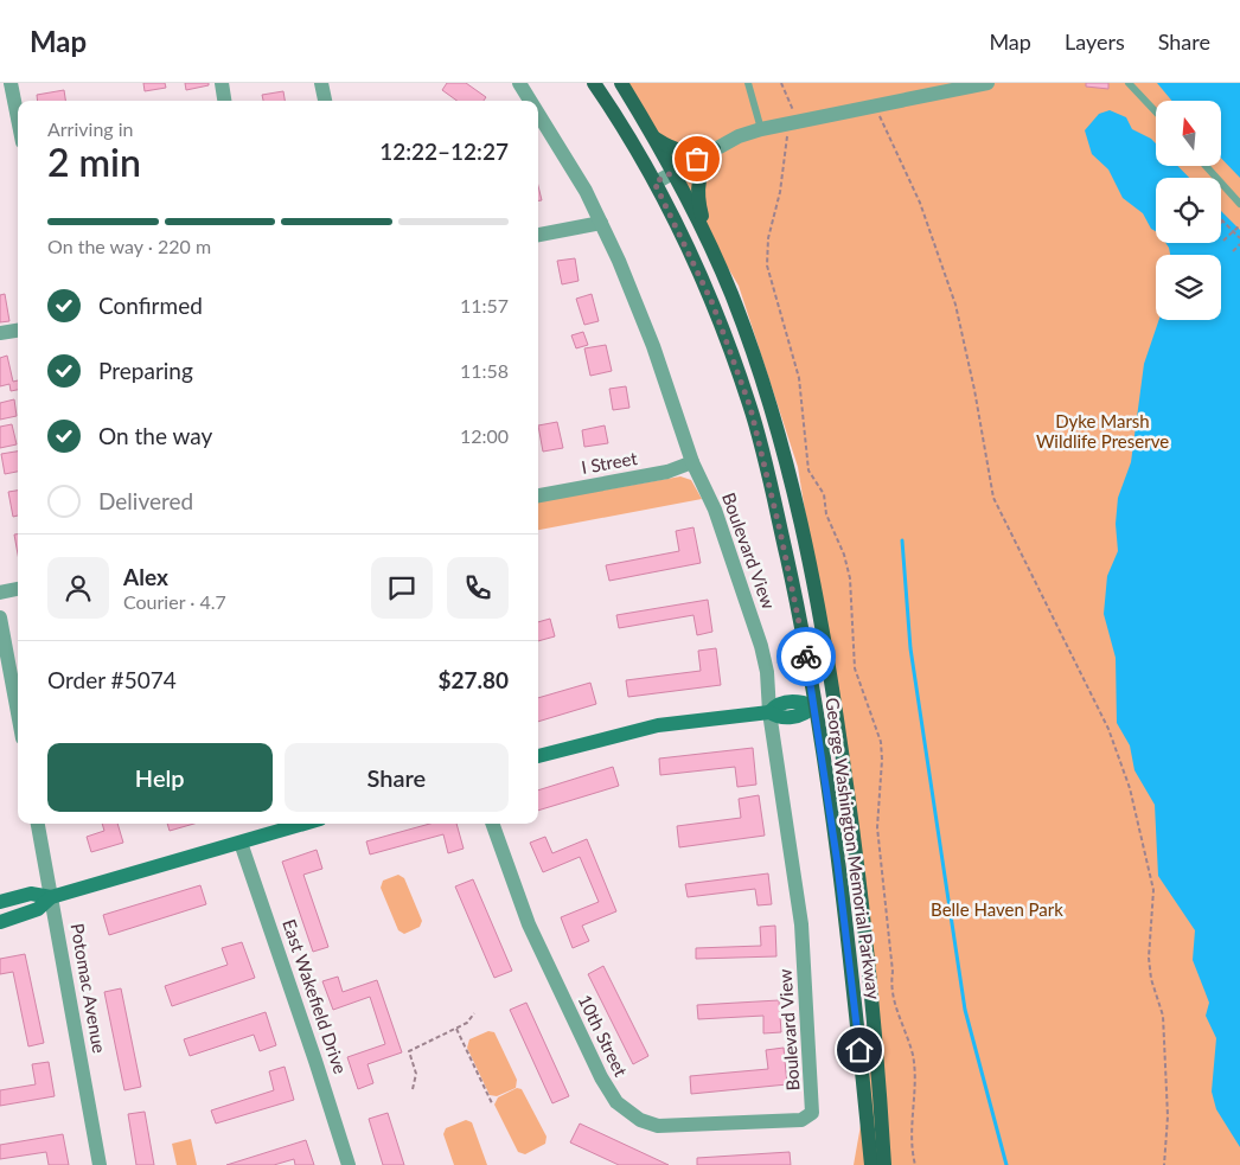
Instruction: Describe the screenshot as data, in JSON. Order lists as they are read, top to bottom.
{
  "streets": {
    "main road": ["George Washington Memorial Parkway"],
    "street": [
      "I Street",
      "Boulevard View",
      "Potomac Avenue",
      "East Wakefield Drive",
      "10th Street"
    ]
  },
  "crossings": [
    ["I Street", "Boulevard View"],
    ["Boulevard View", "10th Street"]
  ],
  "parks": ["Dyke Marsh Wildlife Preserve", "Belle Haven Park"],
  "north": "top",
  "page": {
    "header": "Map",
    "nav": ["Map", "Layers", "Share"],
    "heading": ["2 min", "Arriving in", "12:22–12:27"],
    "panel": [
      "Alex",
      "Courier · 4.7",
      "Order #5074",
      "$27.80"
    ],
    "bar": "On the way · 220 m",
    "list": [
      ["Confirmed", "11:57"],
      ["Preparing", "11:58"],
      ["On the way", "12:00"],
      "Delivered"
    ],
    "buttons": ["Help", "Share"]
  }
}
